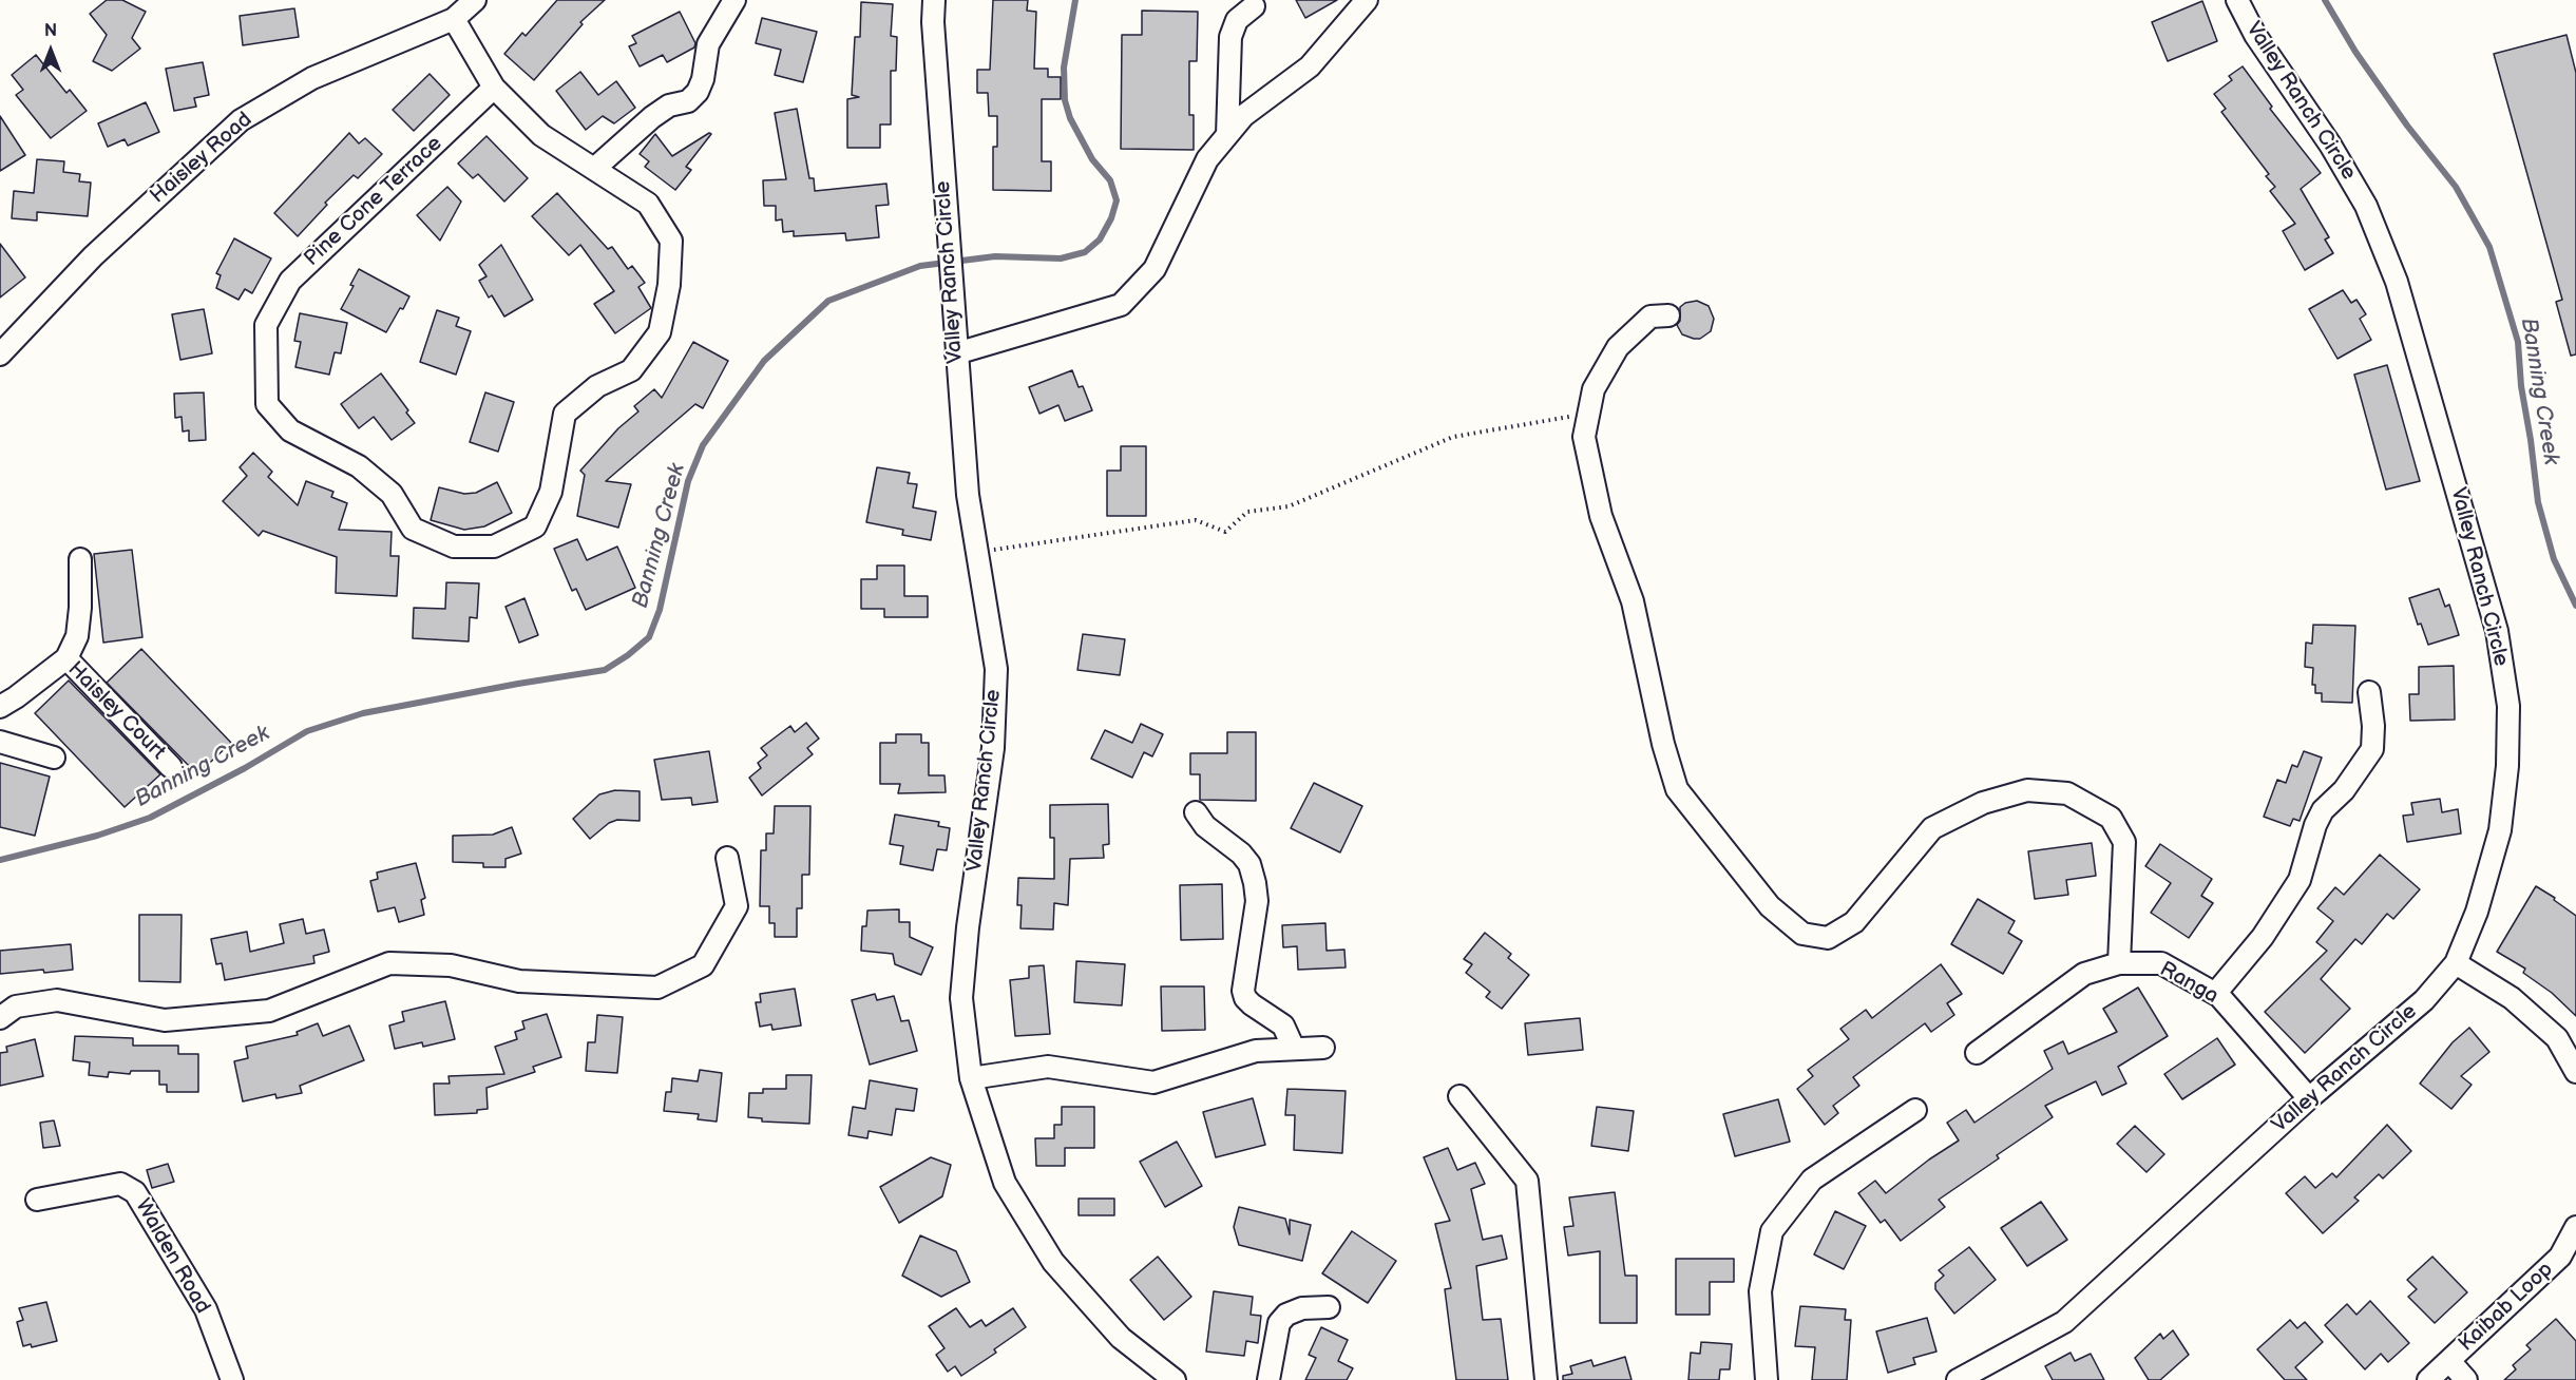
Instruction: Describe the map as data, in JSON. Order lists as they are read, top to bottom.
{
  "streets": {
    "street": [
      "Valley Ranch Circle",
      "Haisley Road",
      "Pine Cone Terrace",
      "Haisley Court",
      "Ranga",
      "Walden Road",
      "Kaibab Loop"
    ]
  },
  "crossings": [
    ["Valley Ranch Circle", "Ranga"]
  ],
  "water": ["Banning Creek"],
  "north": "top"
}
